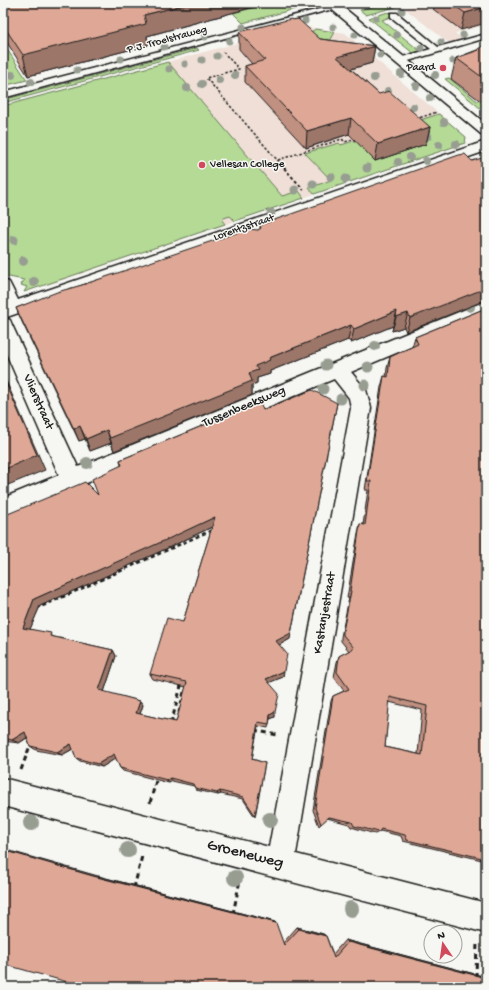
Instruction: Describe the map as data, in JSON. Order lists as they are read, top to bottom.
{
  "streets": {
    "street": [
      "Lorentzstraat",
      "Vlierstraat",
      "Tussenbeeksweg",
      "Kastanjestraat",
      "Groeneweg"
    ],
    "lane": ["P.J. Troelstraweg"]
  },
  "crossings": [
    ["Vlierstraat", "Tussenbeeksweg"],
    ["Tussenbeeksweg", "Kastanjestraat"],
    ["Kastanjestraat", "Groeneweg"]
  ],
  "places": ["Paard", "Vellesan College"],
  "north": "top"
}
